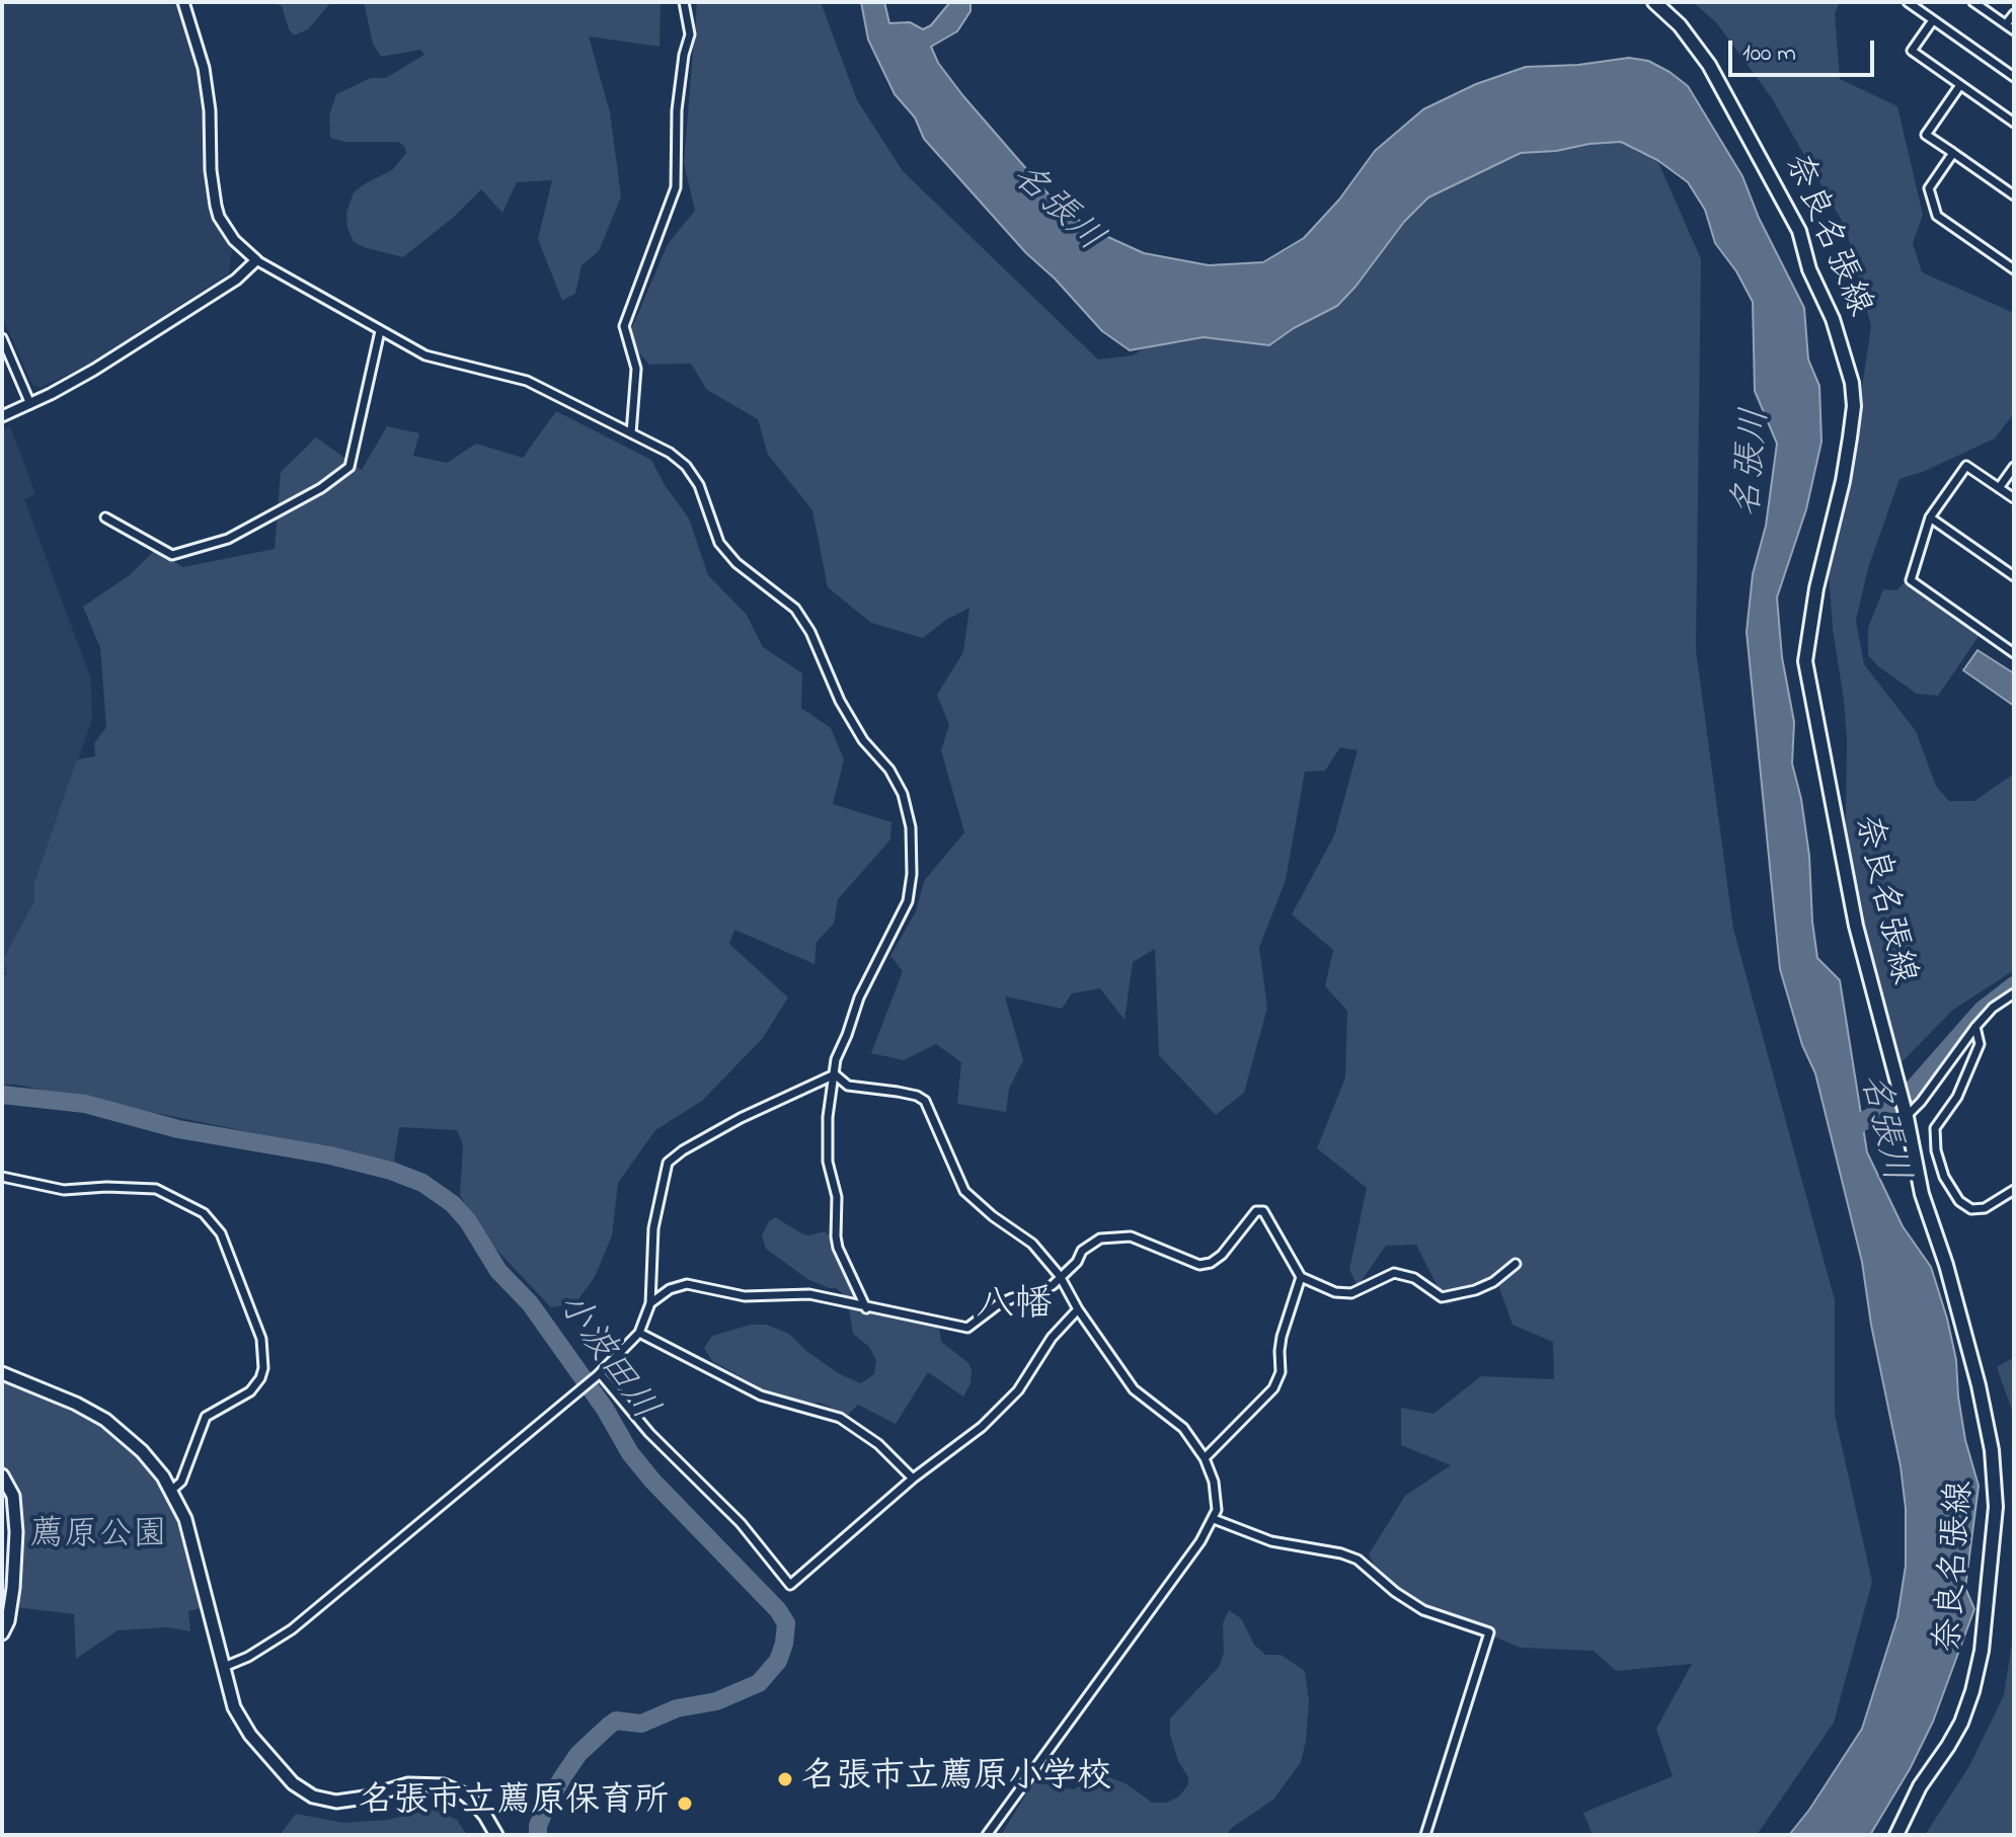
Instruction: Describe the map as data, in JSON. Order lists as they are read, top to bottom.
{
  "streets": {
    "main road": ["奈良名張線"]
  },
  "districts": ["八幡"],
  "water": ["名張川", "小波田川"],
  "parks": ["薦原公園"],
  "places": ["名張市立薦原小学校", "名張市立薦原保育所"],
  "scale_bar": "100 m"
}
